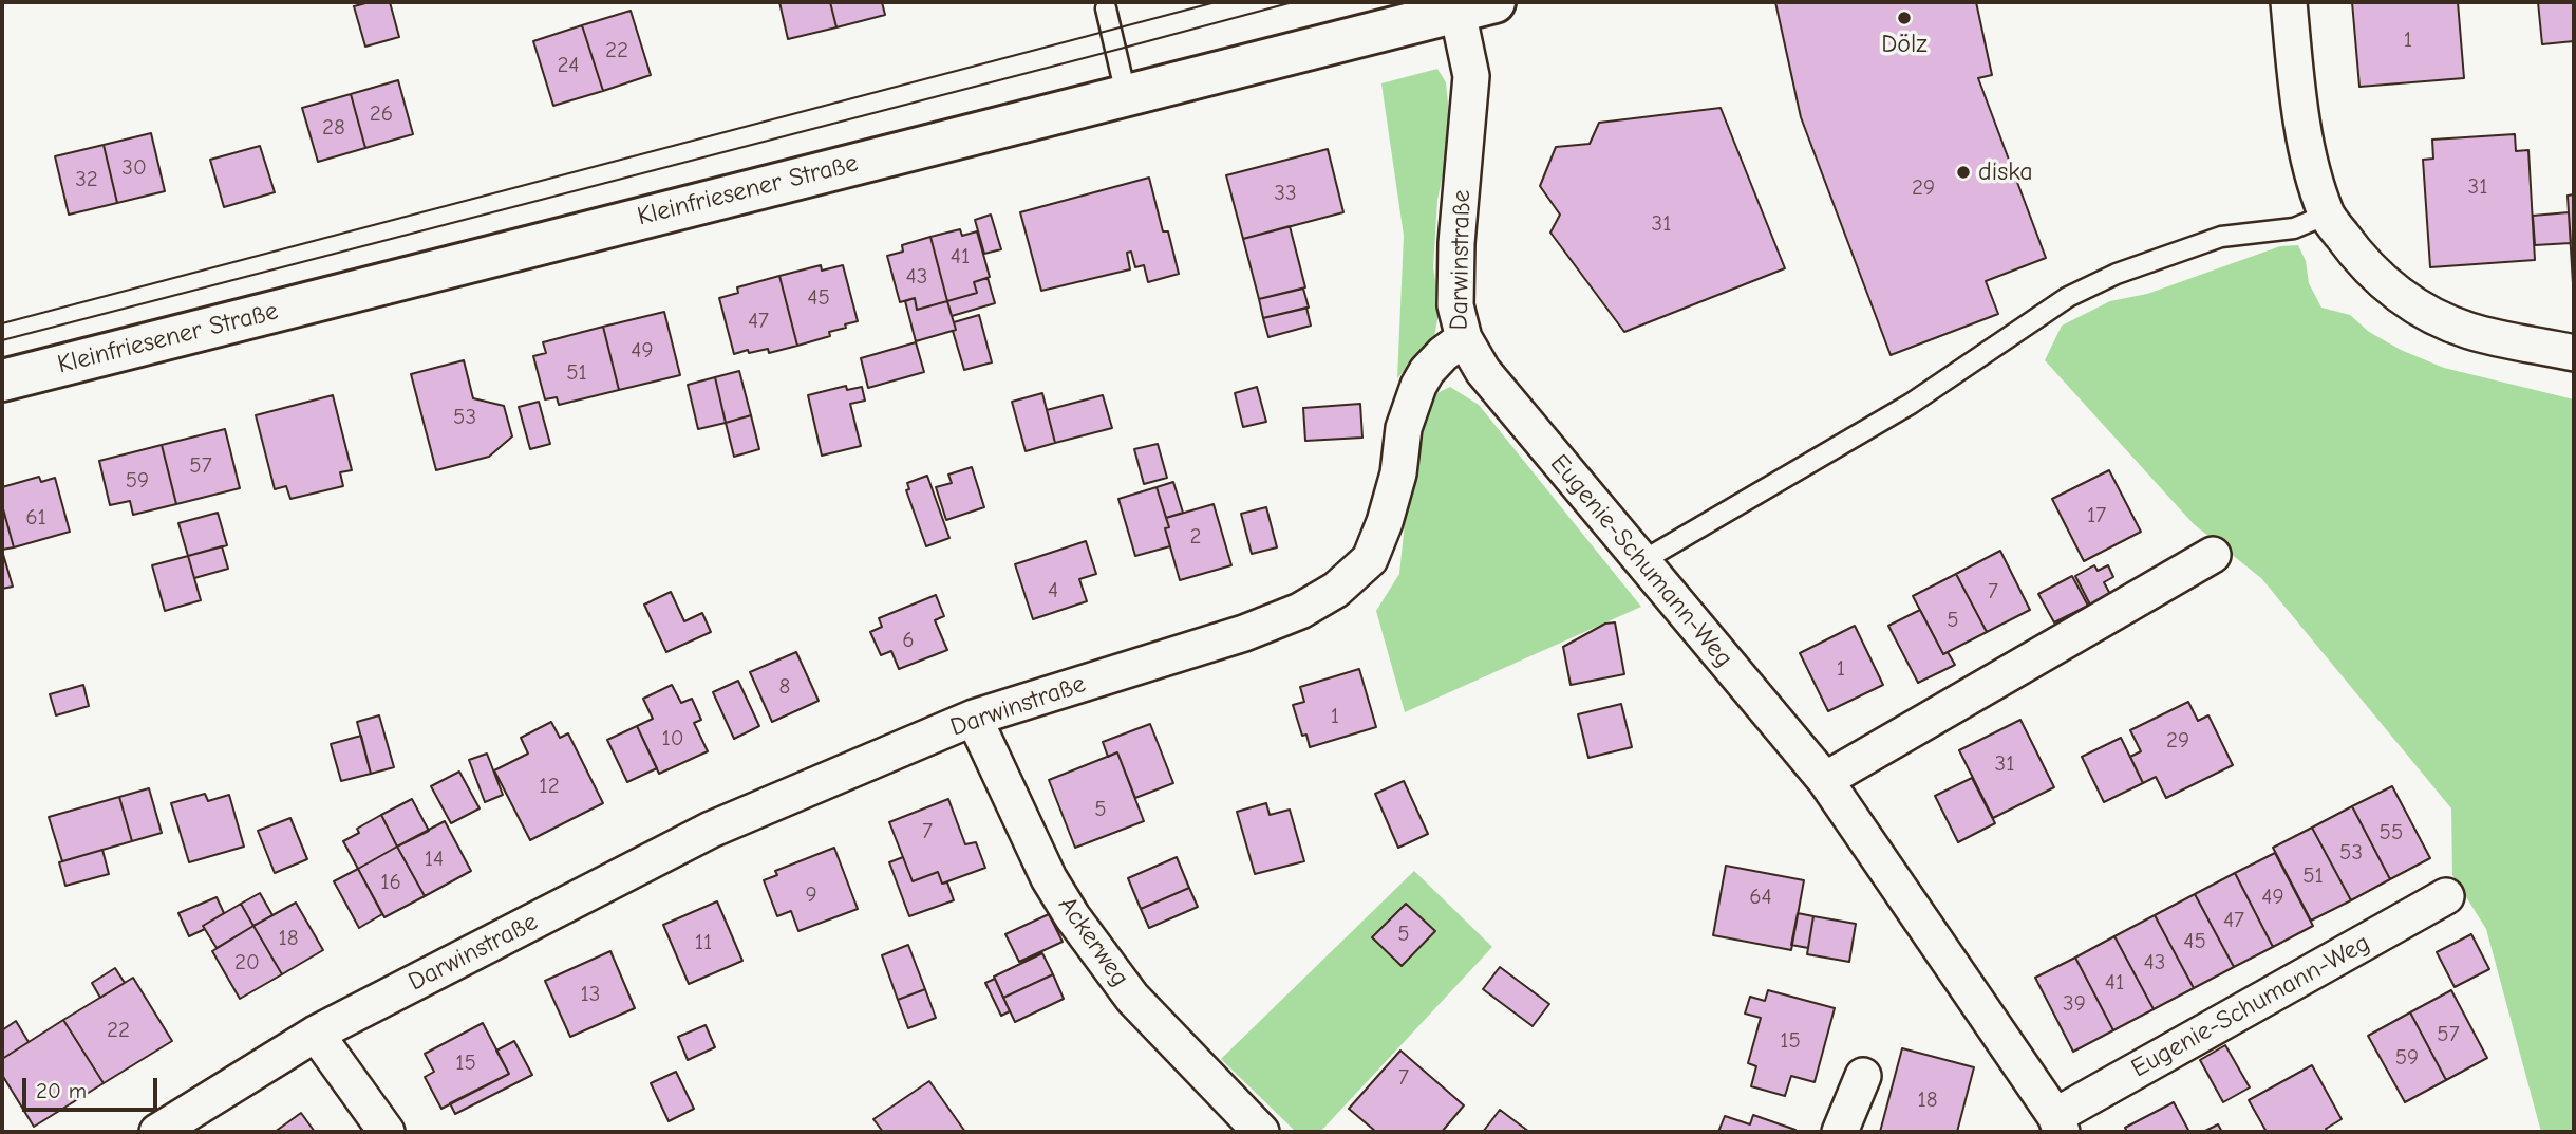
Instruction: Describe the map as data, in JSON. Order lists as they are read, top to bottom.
{
  "streets": {
    "street": [
      "Kleinfriesener Straße",
      "Darwinstraße",
      "Eugenie-Schumann-Weg",
      "Ackerweg"
    ]
  },
  "crossings": [
    ["Kleinfriesener Straße", "Darwinstraße"],
    ["Darwinstraße", "Eugenie-Schumann-Weg"],
    ["Darwinstraße", "Ackerweg"]
  ],
  "places": ["Dölz", "diska"],
  "house_numbers": [
    "1",
    "22",
    "24",
    "26",
    "28",
    "30",
    "32",
    "31",
    "29",
    "33",
    "31",
    "41",
    "43",
    "45",
    "47",
    "49",
    "51",
    "53",
    "57",
    "59",
    "17",
    "61",
    "2",
    "4",
    "7",
    "5",
    "6",
    "1",
    "8",
    "1",
    "10",
    "29",
    "31",
    "12",
    "5",
    "7",
    "55",
    "53",
    "14",
    "51",
    "16",
    "9",
    "64",
    "49",
    "47",
    "5",
    "18",
    "45",
    "11",
    "20",
    "43",
    "41",
    "13",
    "39",
    "22",
    "57",
    "15",
    "59",
    "15",
    "7",
    "18"
  ],
  "scale_bar": "20 m"
}
